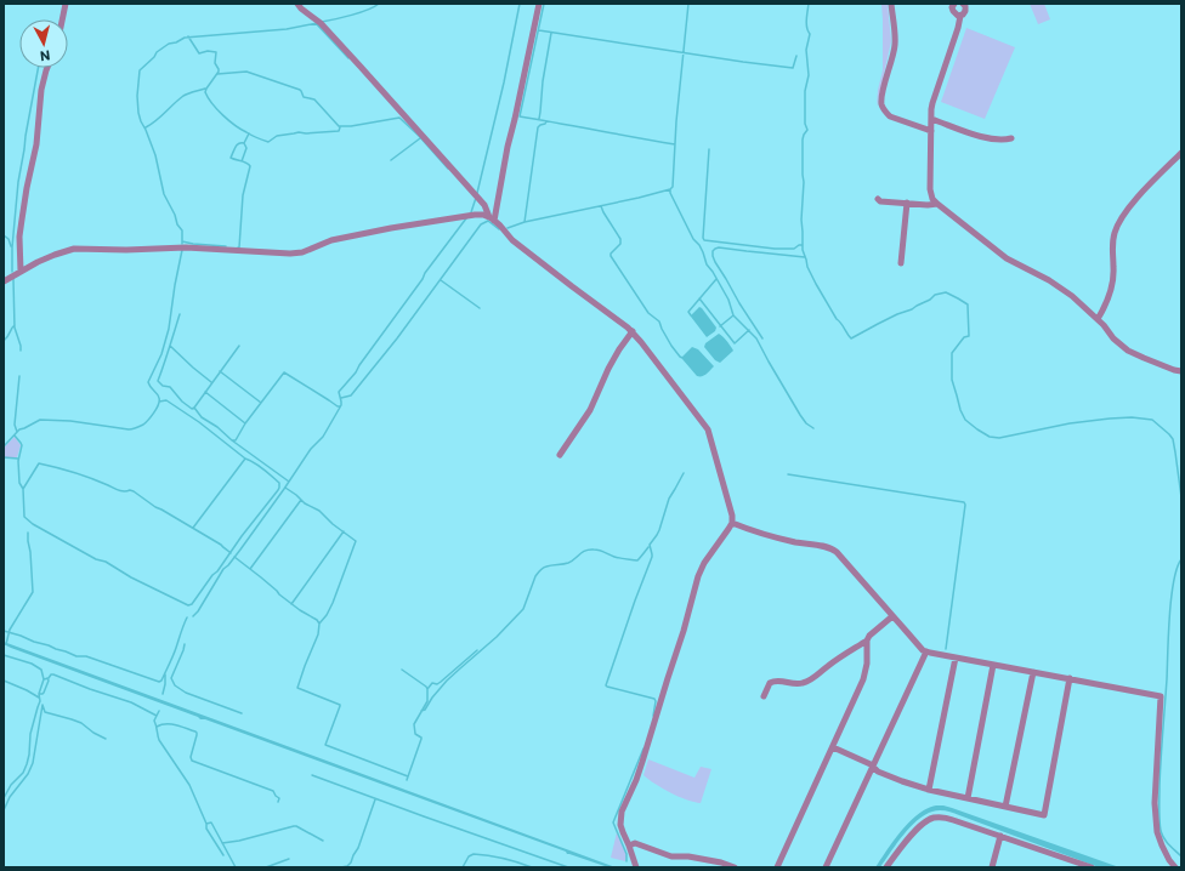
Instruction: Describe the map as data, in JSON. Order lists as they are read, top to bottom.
{
  "north": "bottom"
}
